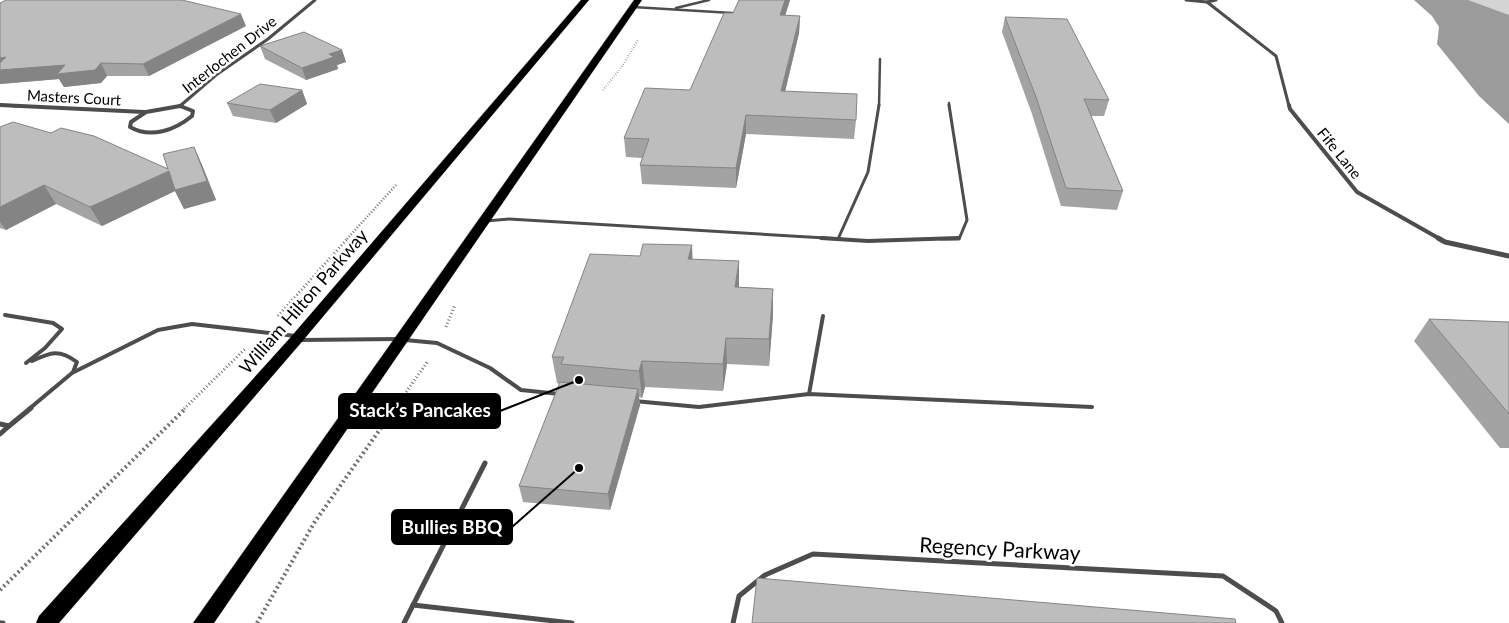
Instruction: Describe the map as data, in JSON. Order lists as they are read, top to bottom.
{
  "streets": {
    "highway": ["William Hilton Parkway"],
    "street": ["Interlochen Drive", "Masters Court", "Fife Lane"],
    "lane": ["Regency Parkway"]
  },
  "crossings": [
    ["Interlochen Drive", "Masters Court"]
  ],
  "places": ["Stack’s Pancakes", "Bullies BBQ"]
}
